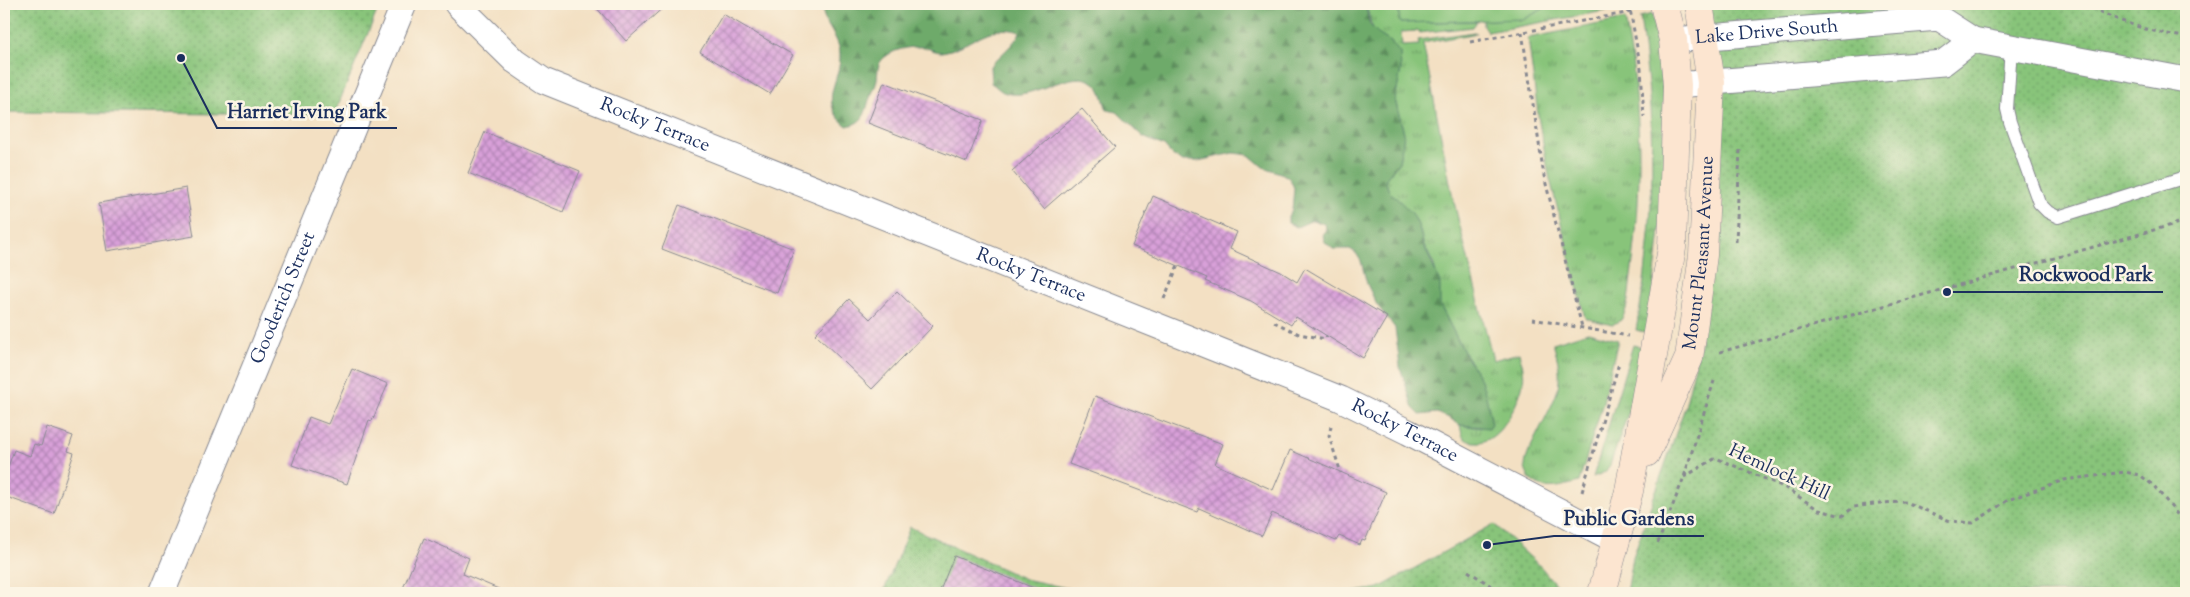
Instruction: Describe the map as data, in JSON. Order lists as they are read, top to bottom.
{
  "streets": {
    "street": [
      "Lake Drive South",
      "Rocky Terrace",
      "Mount Pleasant Avenue",
      "Gooderich Street"
    ],
    "path": ["Hemlock Hill"]
  },
  "crossings": [
    ["Lake Drive South", "Mount Pleasant Avenue"],
    ["Rocky Terrace", "Mount Pleasant Avenue"]
  ],
  "places": ["Harriet Irving Park", "Rockwood Park", "Public Gardens"]
}
